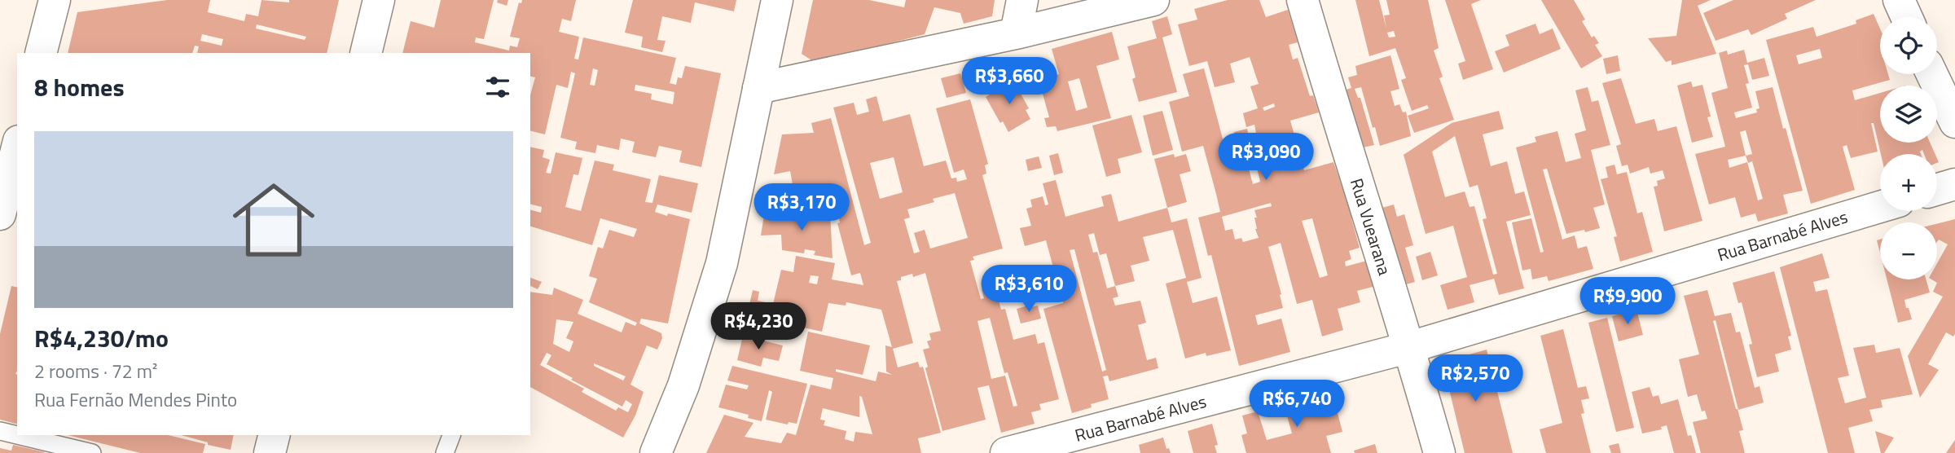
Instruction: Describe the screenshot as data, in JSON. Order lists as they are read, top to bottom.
{
  "streets": {
    "street": ["Rua Vuearana", "Rua Barnabé Alves"]
  },
  "crossings": [
    ["Rua Vuearana", "Rua Barnabé Alves"]
  ],
  "page": {
    "map_buttons": ["+", "−"],
    "heading": "8 homes",
    "price": [
      "R$3,660",
      "R$3,090",
      "R$3,170",
      "R$3,610",
      "R$9,900",
      "R$4,230",
      "R$2,570",
      "R$6,740"
    ],
    "list": [
      {
        "name": "R$4,230/mo",
        "note": "2 rooms · 72 m² · Rua Fernão Mendes Pinto"
      }
    ]
  }
}
